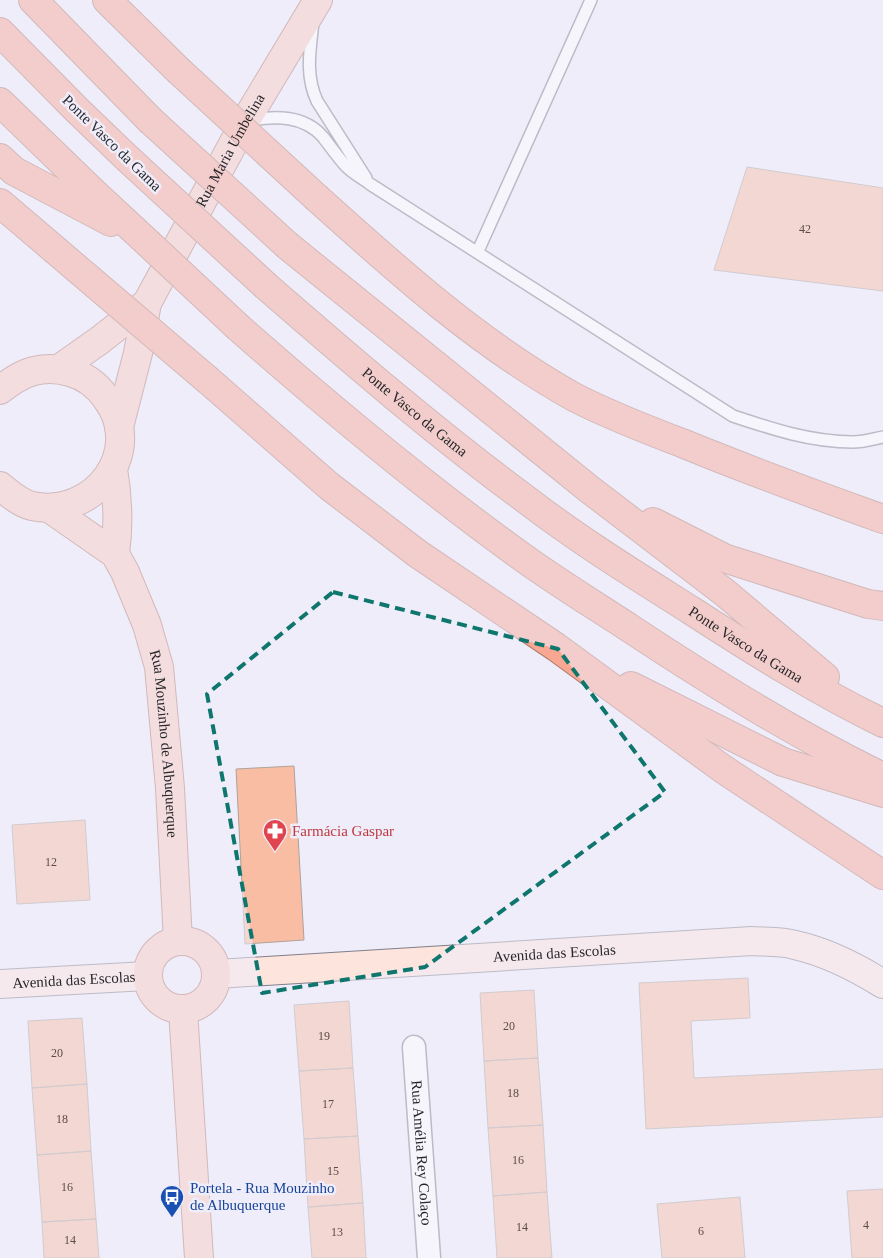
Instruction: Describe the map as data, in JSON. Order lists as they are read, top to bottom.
{
  "streets": {
    "highway": ["Ponte Vasco da Gama"],
    "main road": ["Rua Maria Umbelina", "Rua Mouzinho de Albuquerque"],
    "street": ["Avenida das Escolas", "Rua Amélia Rey Colaço"]
  },
  "crossings": [
    ["Rua Mouzinho de Albuquerque", "Avenida das Escolas"]
  ],
  "places": {
    "pharmacy": ["Farmácia Gaspar"],
    "bus stop": ["Portela - Rua Mouzinho de Albuquerque"]
  },
  "house_numbers": [
    "42",
    "12",
    "20",
    "19",
    "20",
    "18",
    "17",
    "18",
    "16",
    "15",
    "16",
    "4",
    "14",
    "6",
    "13",
    "14"
  ]
}
